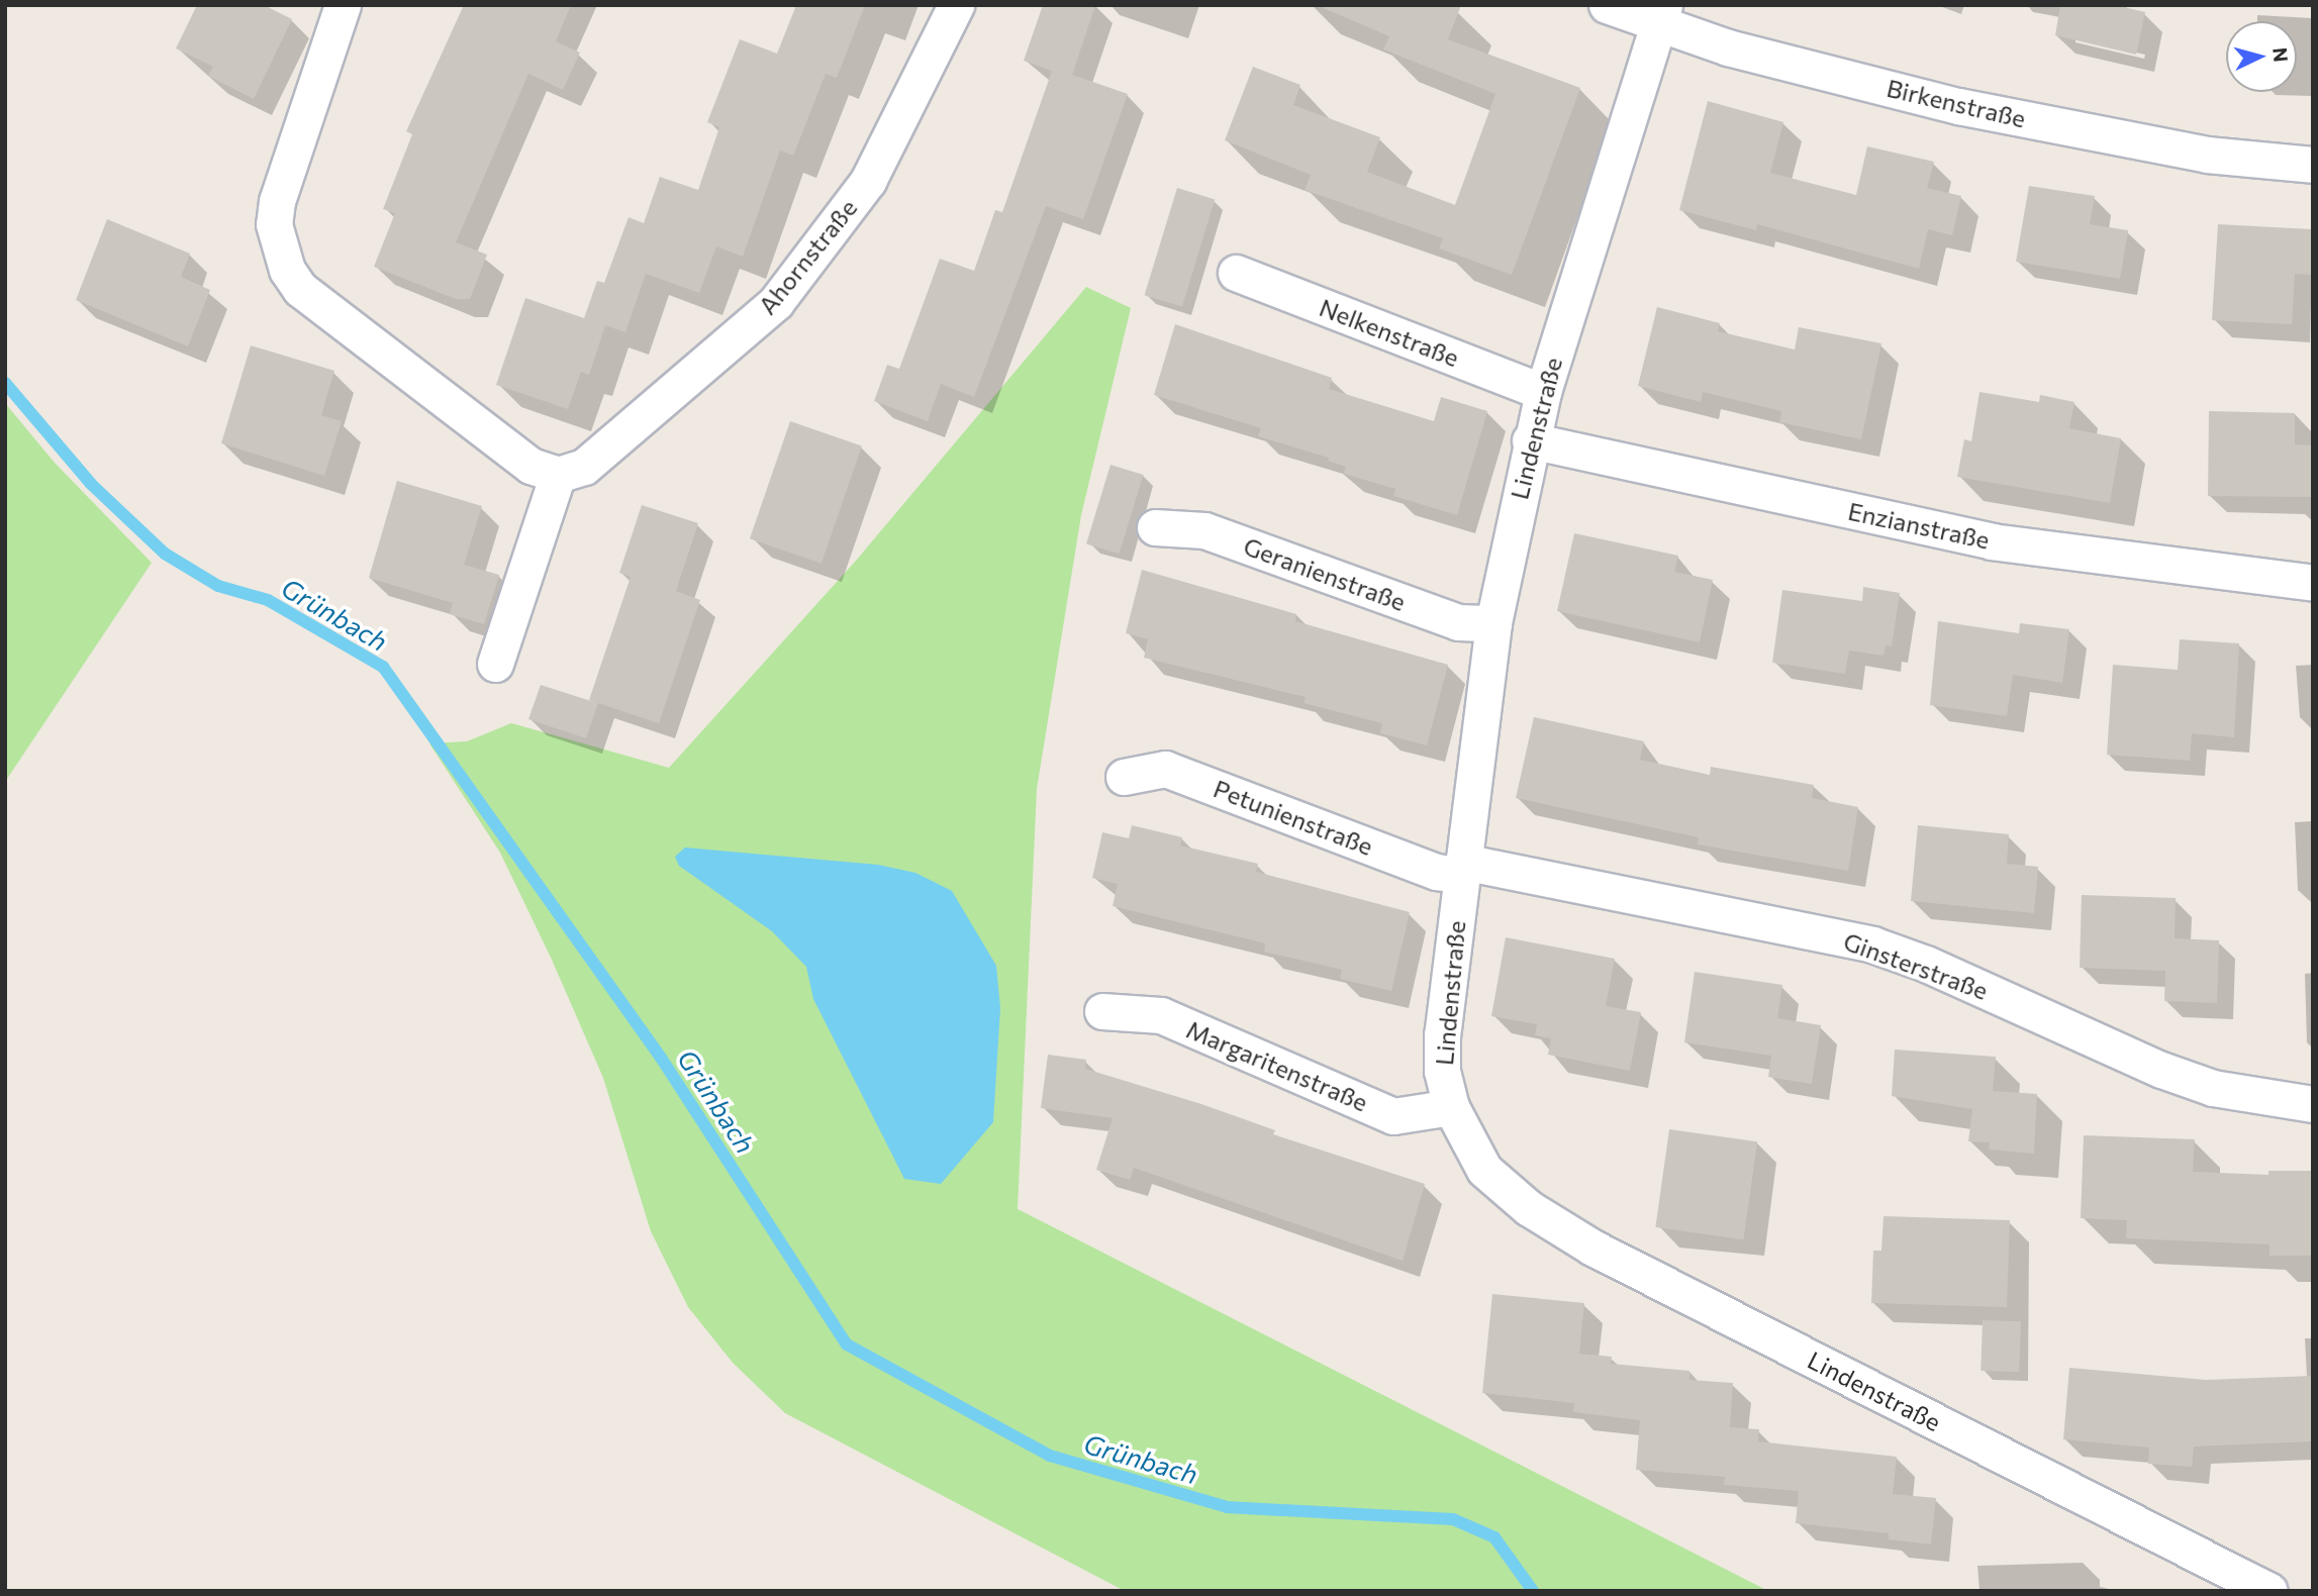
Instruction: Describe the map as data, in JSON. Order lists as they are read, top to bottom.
{
  "streets": {
    "street": [
      "Birkenstraße",
      "Ahornstraße",
      "Nelkenstraße",
      "Lindenstraße",
      "Enzianstraße",
      "Geranienstraße",
      "Petunienstraße",
      "Ginsterstraße",
      "Margaritenstraße"
    ]
  },
  "crossings": [
    ["Birkenstraße", "Lindenstraße"],
    ["Nelkenstraße", "Lindenstraße"],
    ["Lindenstraße", "Enzianstraße"],
    ["Lindenstraße", "Geranienstraße"],
    ["Lindenstraße", "Petunienstraße"],
    ["Lindenstraße", "Ginsterstraße"],
    ["Lindenstraße", "Margaritenstraße"],
    ["Petunienstraße", "Ginsterstraße"]
  ],
  "water": ["Grünbach"],
  "north": "right"
}
